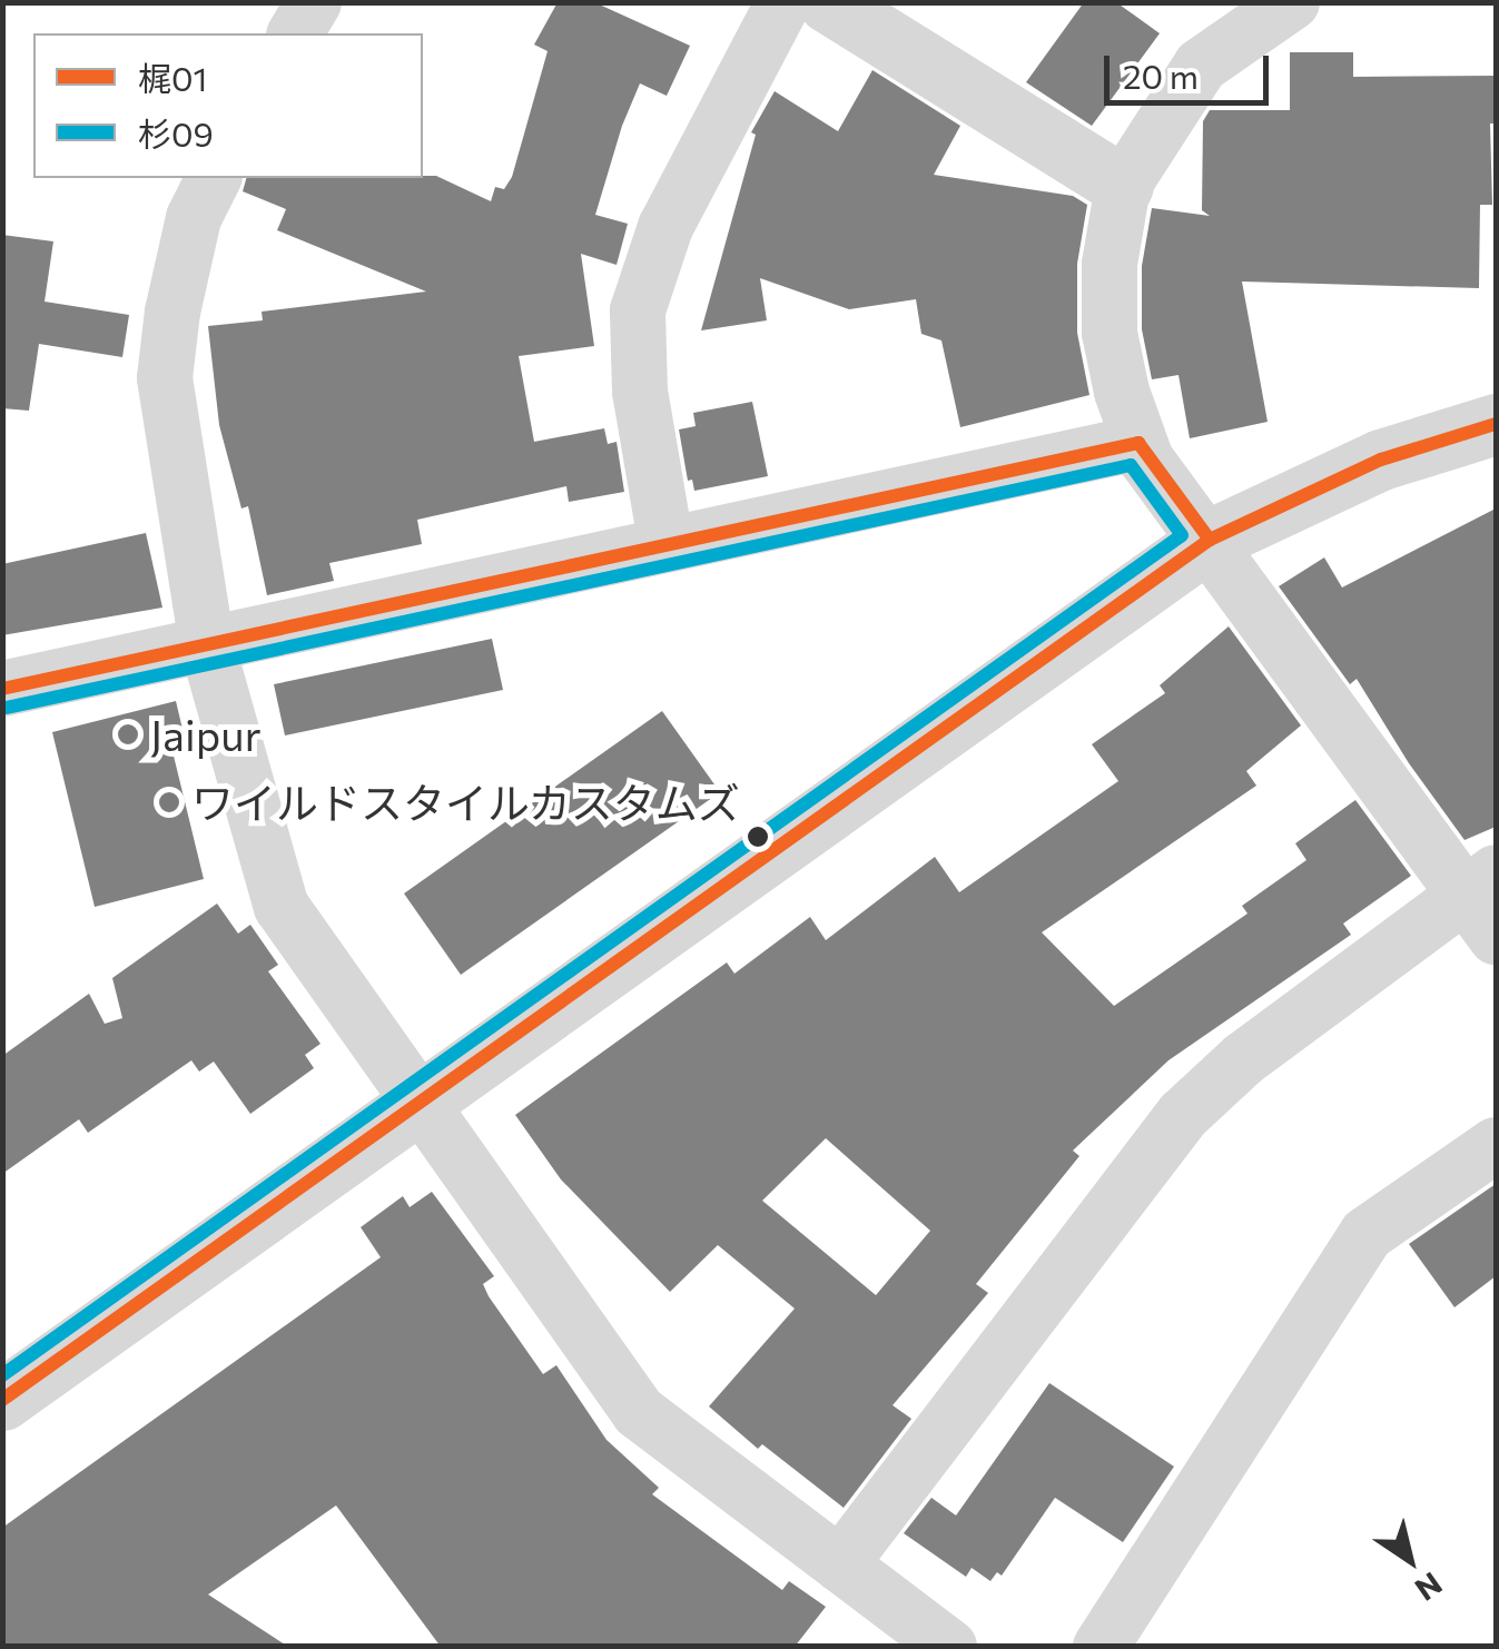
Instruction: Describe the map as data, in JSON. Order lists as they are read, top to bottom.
{
  "places": ["Jaipur", "ワイルドスタイルカスタムズ"],
  "lines": ["transit line 梶01", "transit line 杉09"],
  "legend": ["梶01", "杉09"],
  "scale_bar": "20 m",
  "north": "bottom right"
}
